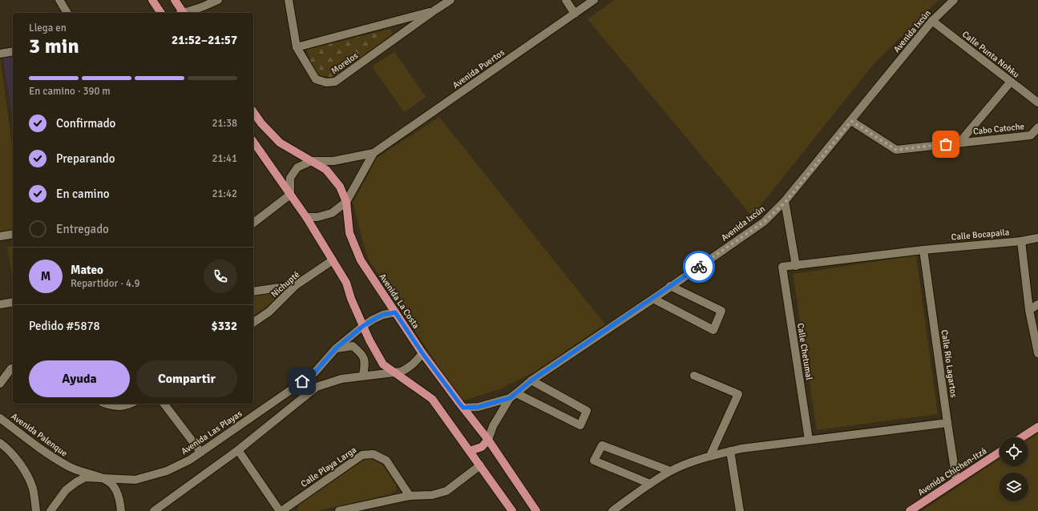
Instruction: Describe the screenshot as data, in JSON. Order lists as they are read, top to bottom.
{
  "streets": {
    "main road": ["Avenida La Costa", "Avenida Chichen-Itzá"],
    "street": [
      "Avenida Ixcún",
      "Calle Punta Nohku",
      "Morelos",
      "Avenida Puertos",
      "Cabo Catoche",
      "Calle Bocapaila",
      "Nichupté",
      "Calle Chetumal",
      "Calle Río Lagartos",
      "Avenida Las Playas",
      "Avenida Palenque",
      "Calle Playa Larga"
    ]
  },
  "crossings": [
    ["Avenida Ixcún", "Calle Punta Nohku"],
    ["Avenida Ixcún", "Cabo Catoche"],
    ["Avenida Ixcún", "Avenida La Costa"],
    ["Avenida Puertos", "Avenida La Costa"],
    ["Calle Bocapaila", "Calle Chetumal"],
    ["Calle Bocapaila", "Calle Río Lagartos"],
    ["Avenida La Costa", "Avenida Las Playas"],
    ["Calle Río Lagartos", "Avenida Chichen-Itzá"],
    ["Avenida Las Playas", "Avenida Palenque"]
  ],
  "page": {
    "heading": ["3 min", "Llega en", "21:52–21:57"],
    "panel": [
      "Mateo",
      "Repartidor · 4.9",
      "Pedido #5878",
      "$332"
    ],
    "bar": "En camino · 390 m",
    "list": [
      ["Confirmado", "21:38"],
      ["Preparando", "21:41"],
      ["En camino", "21:42"],
      "Entregado"
    ],
    "round": "M",
    "buttons": ["Ayuda", "Compartir"]
  }
}
